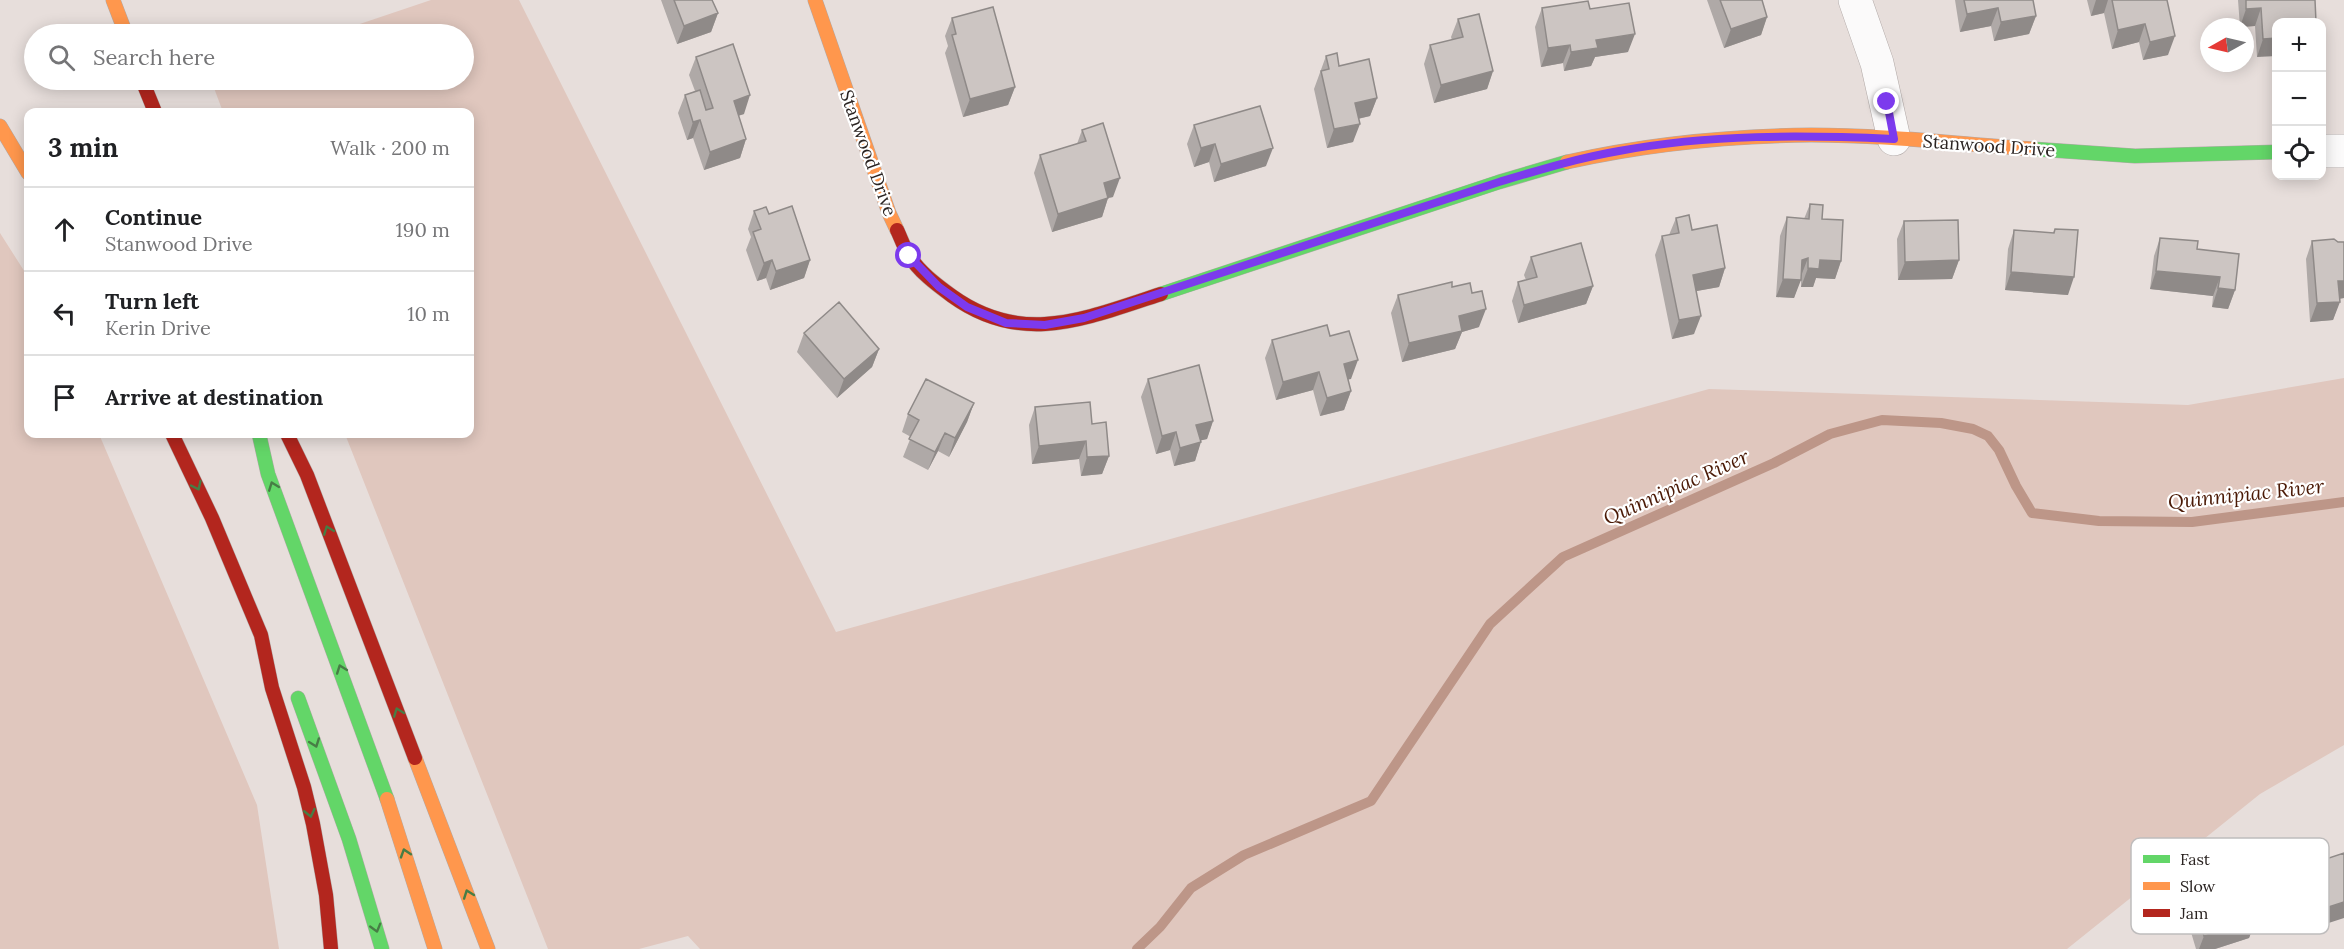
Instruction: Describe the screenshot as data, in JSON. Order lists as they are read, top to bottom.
{
  "streets": {
    "main road": ["Stanwood Drive"]
  },
  "water": ["Quinnipiac River"],
  "legend": ["Fast", "Slow", "Jam"],
  "north": "left",
  "page": {
    "map_buttons": ["+", "−"],
    "search": "Search here",
    "heading": ["3 min", "Walk · 200 m"],
    "list": [
      ["Continue", "Stanwood Drive", "190 m"],
      ["Turn left", "Kerin Drive", "10 m"],
      "Arrive at destination"
    ]
  }
}
